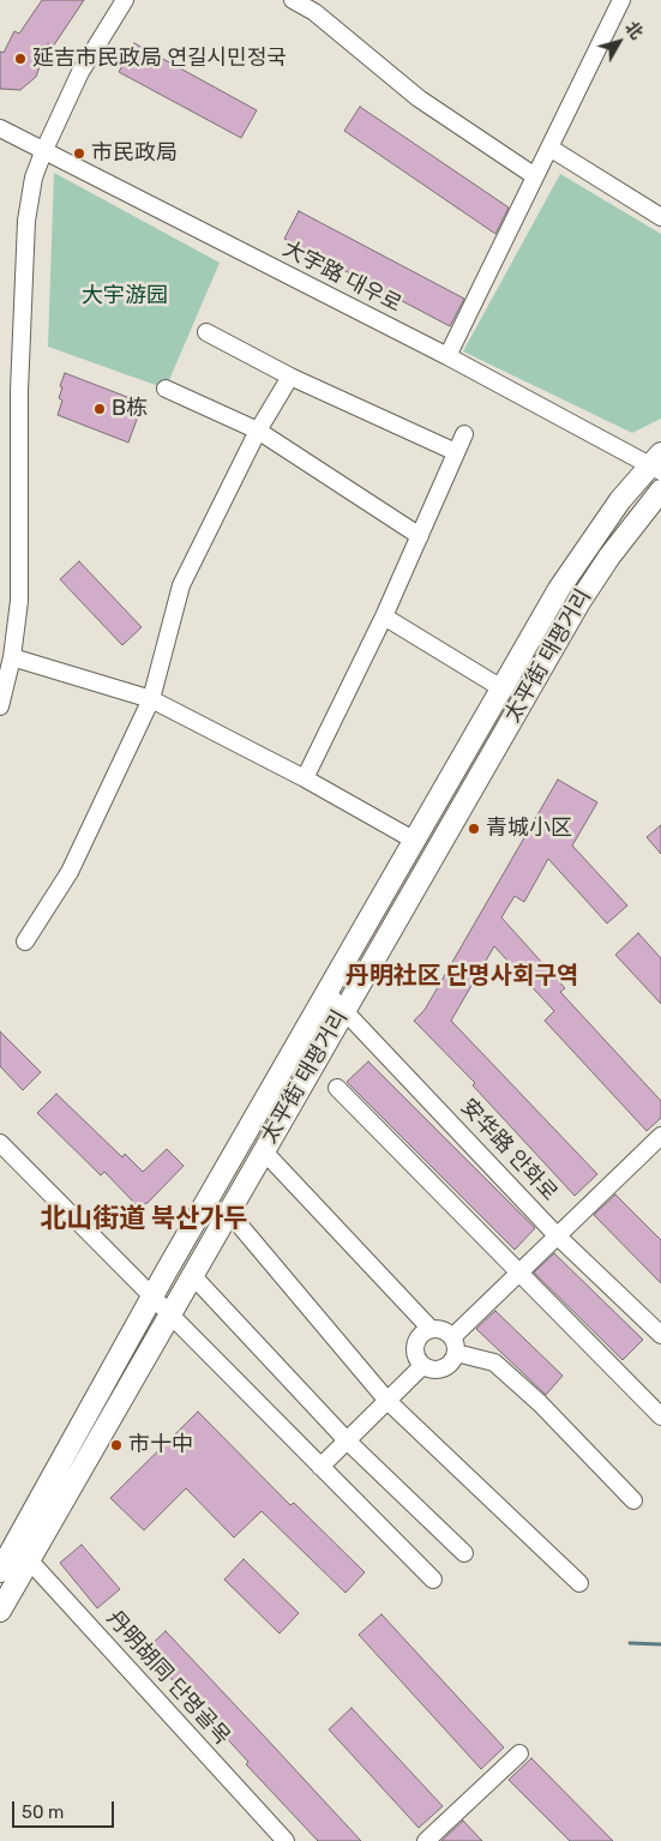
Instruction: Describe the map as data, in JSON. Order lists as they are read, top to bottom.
{
  "streets": {
    "main road": ["太平街 태평거리"],
    "street": ["大宇路 대우로", "安华路 안화로", "丹明胡同 단명골목"]
  },
  "crossings": [
    ["大宇路 대우로", "太平街 태평거리"],
    ["太平街 태평거리", "安华路 안화로"],
    ["太平街 태평거리", "丹明胡同 단명골목"]
  ],
  "districts": ["丹明社区 단명사회구역", "北山街道 북산가두"],
  "parks": ["大宇游园"],
  "places": [
    "延吉市民政局 연길시민정국",
    "市民政局",
    "B栋",
    "青城小区",
    "市十中"
  ],
  "scale_bar": "50 m",
  "north": "top right"
}
